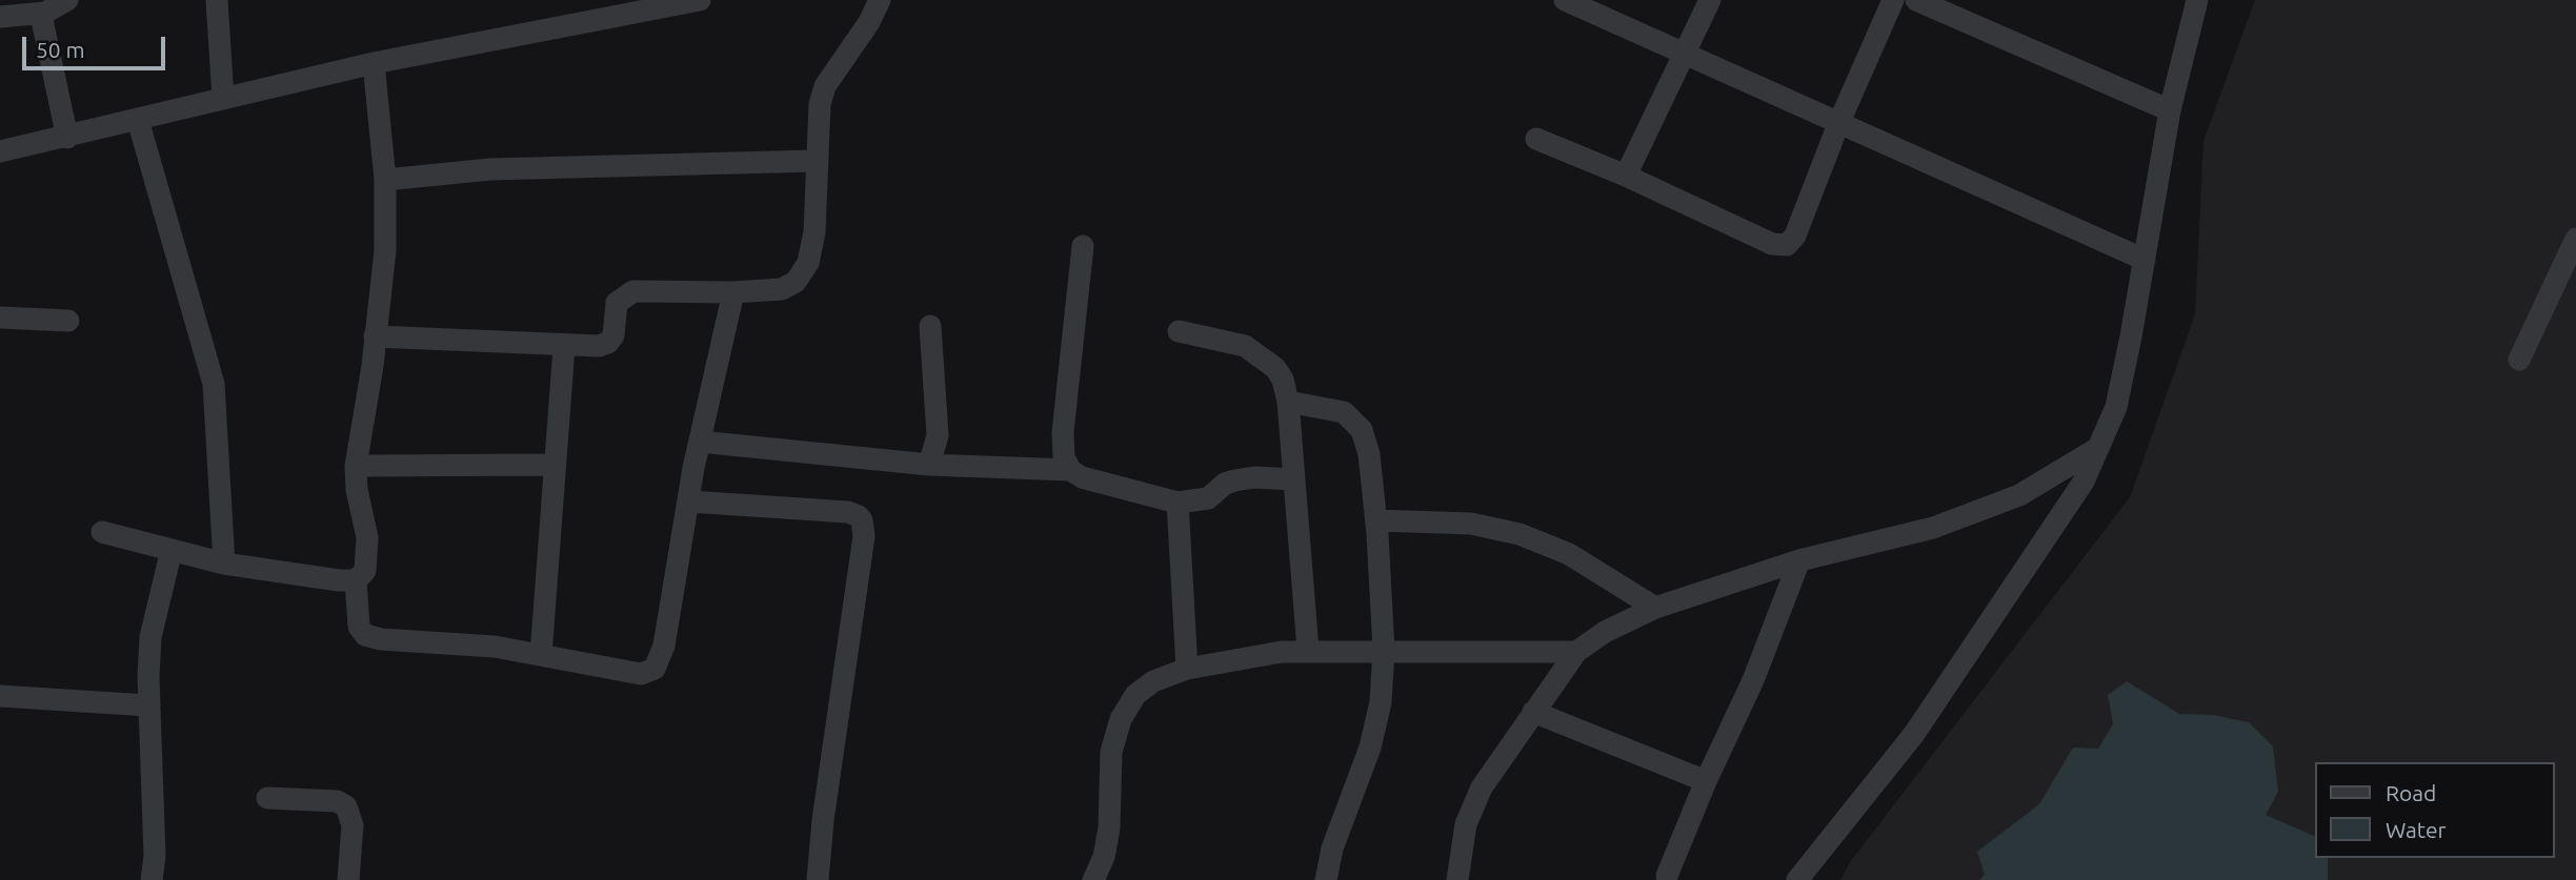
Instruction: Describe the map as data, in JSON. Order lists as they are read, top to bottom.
{
  "legend": ["Road", "Water"],
  "scale_bar": "50 m"
}
